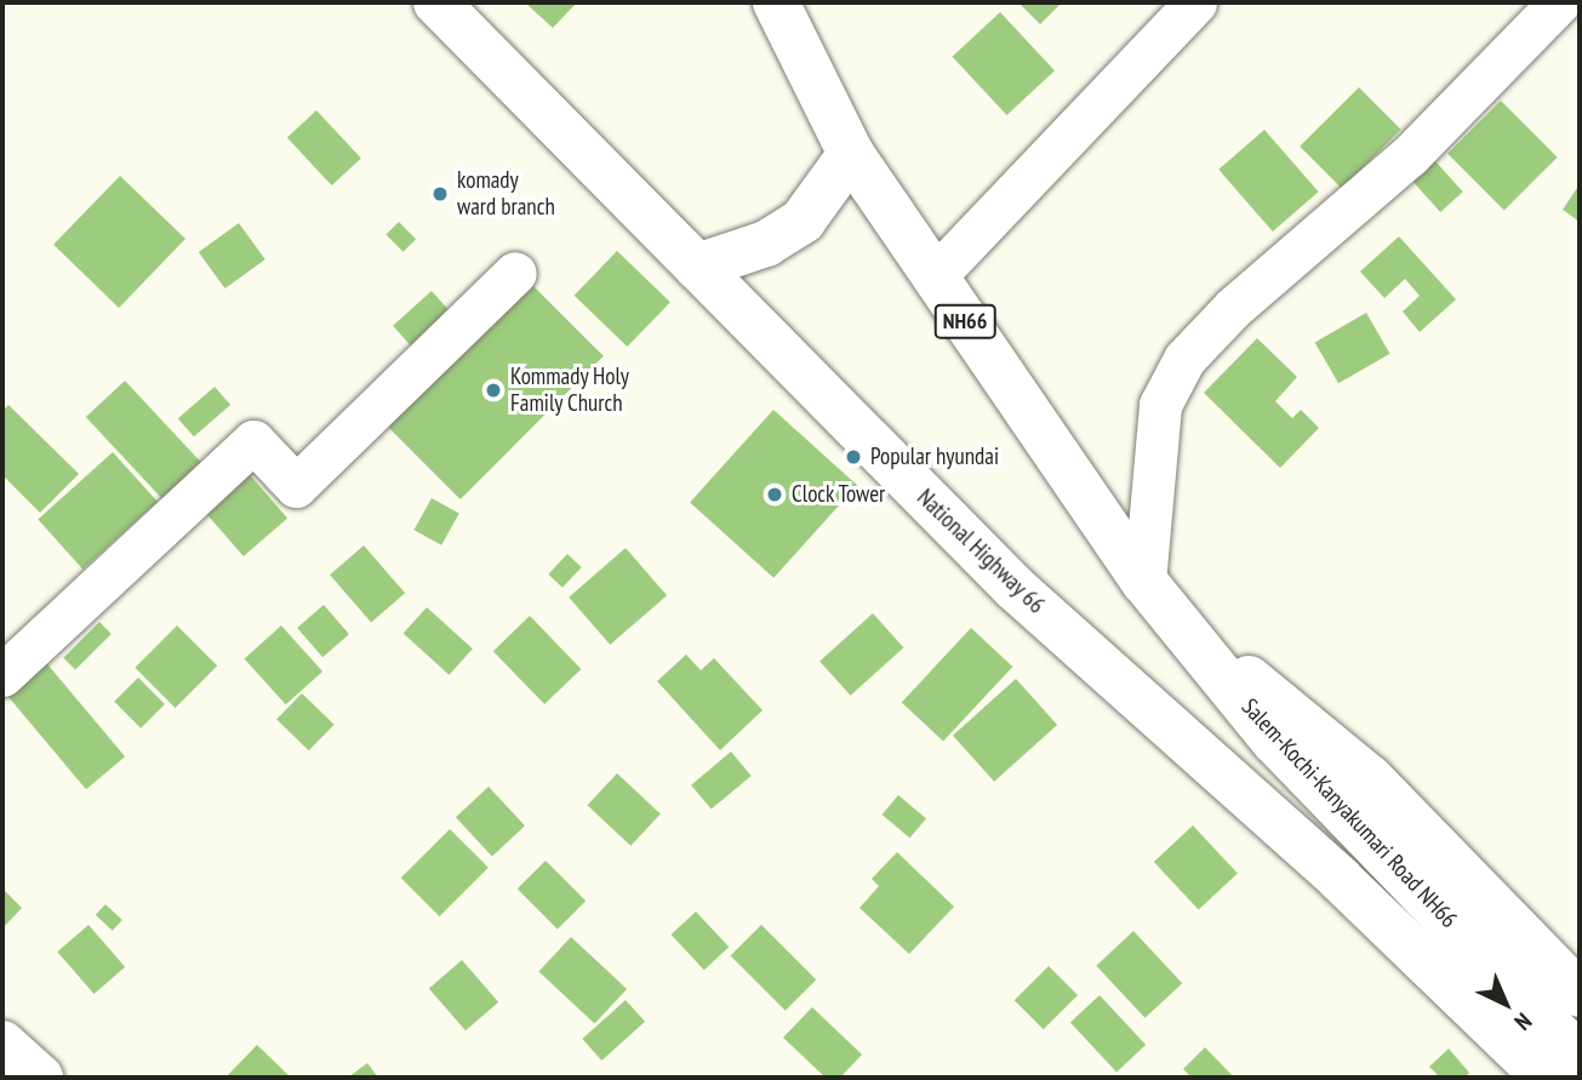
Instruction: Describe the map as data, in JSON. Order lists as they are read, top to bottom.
{
  "streets": {
    "main road": ["NH66", "National Highway 66", "Salem-Kochi-Kanyakumari Road NH66"]
  },
  "crossings": [
    ["NH66", "Salem-Kochi-Kanyakumari Road NH66"]
  ],
  "places": [
    "komady ward branch",
    "Kommady Holy Family Church",
    "Popular hyundai",
    "Clock Tower"
  ],
  "north": "bottom right"
}
